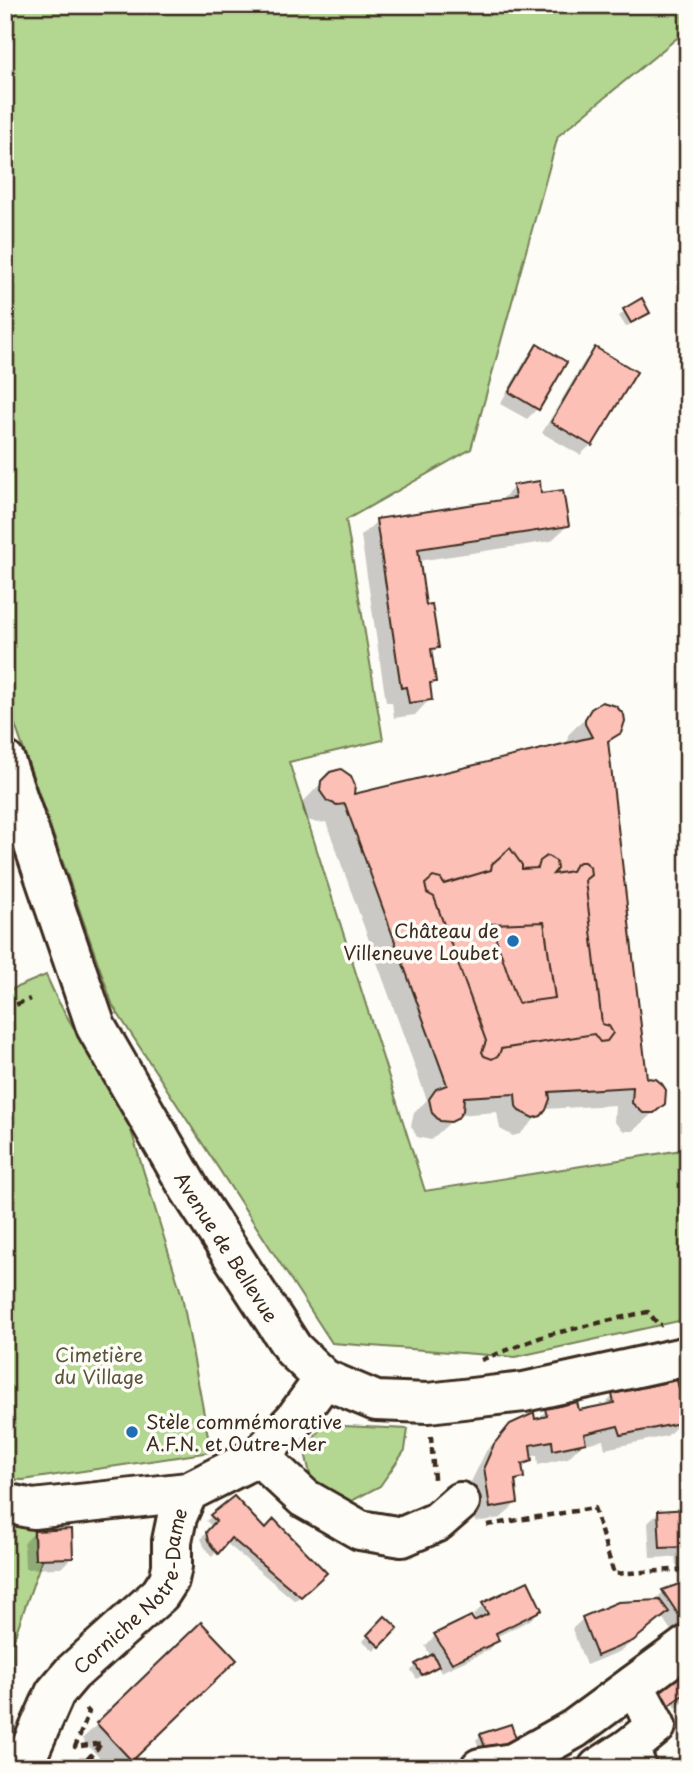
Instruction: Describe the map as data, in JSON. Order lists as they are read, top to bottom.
{
  "streets": {
    "street": ["Avenue de Bellevue", "Corniche Notre-Dame"]
  },
  "crossings": [
    ["Avenue de Bellevue", "Corniche Notre-Dame"]
  ],
  "parks": ["Cimetière du Village"],
  "places": ["Château de Villeneuve Loubet", "Stèle commémorative A.F.N. et Outre-Mer"]
}
